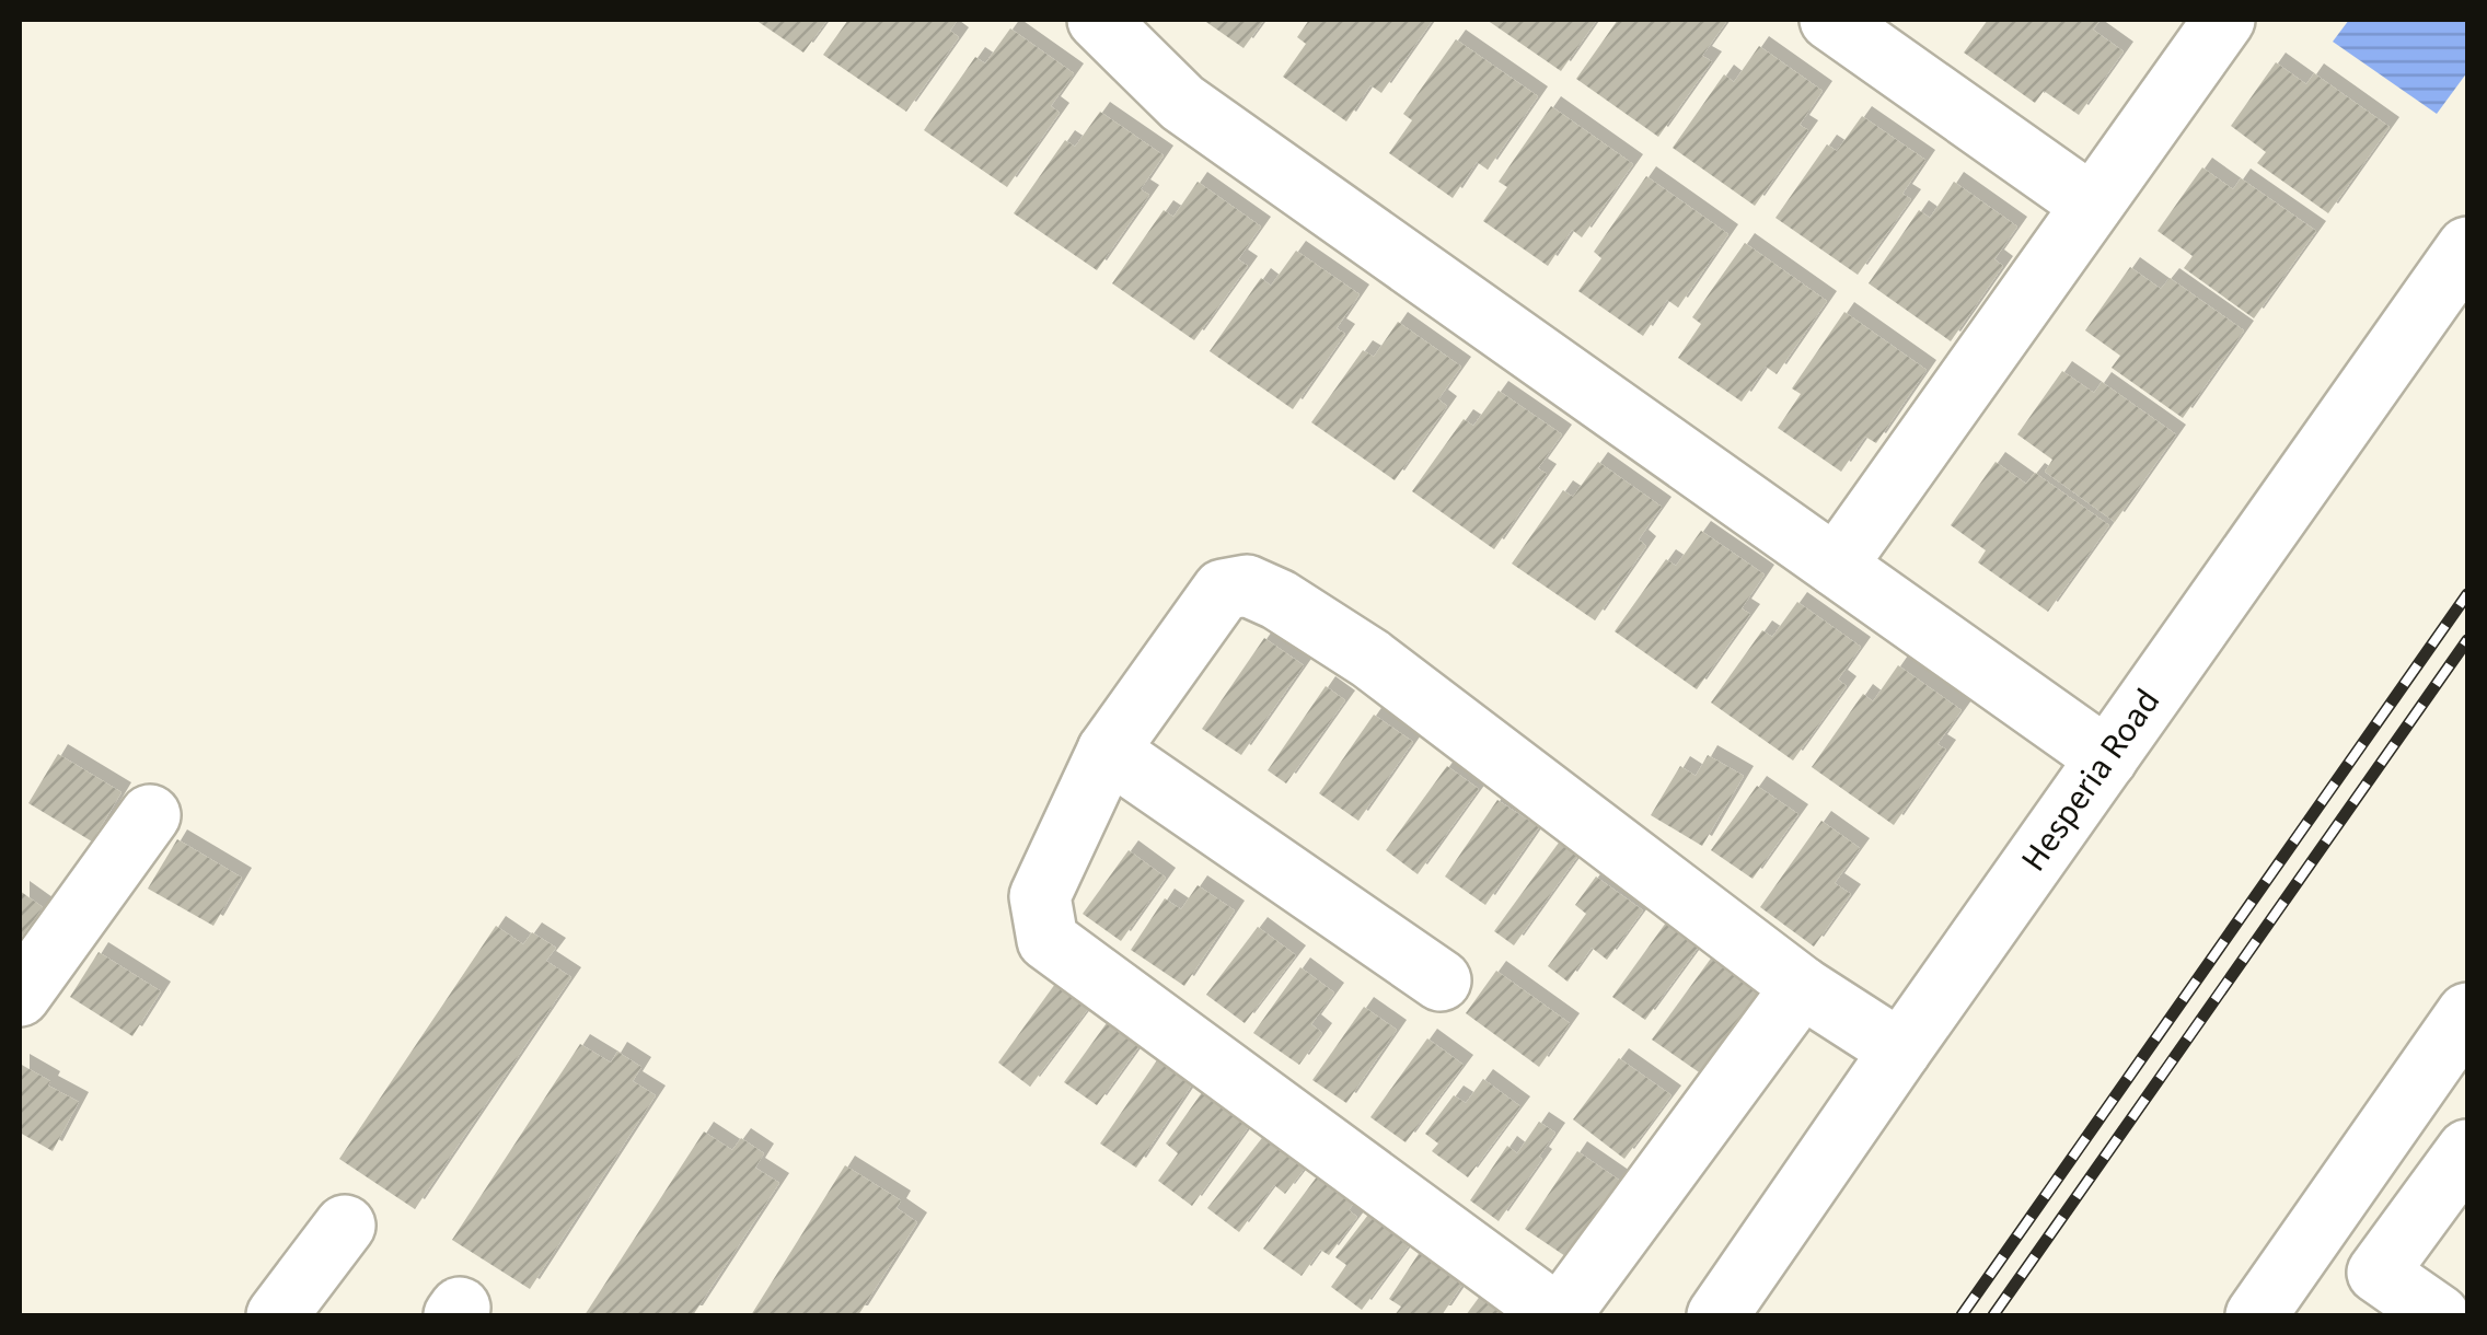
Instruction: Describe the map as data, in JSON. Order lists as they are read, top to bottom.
{
  "streets": {
    "street": ["Hesperia Road"]
  }
}
